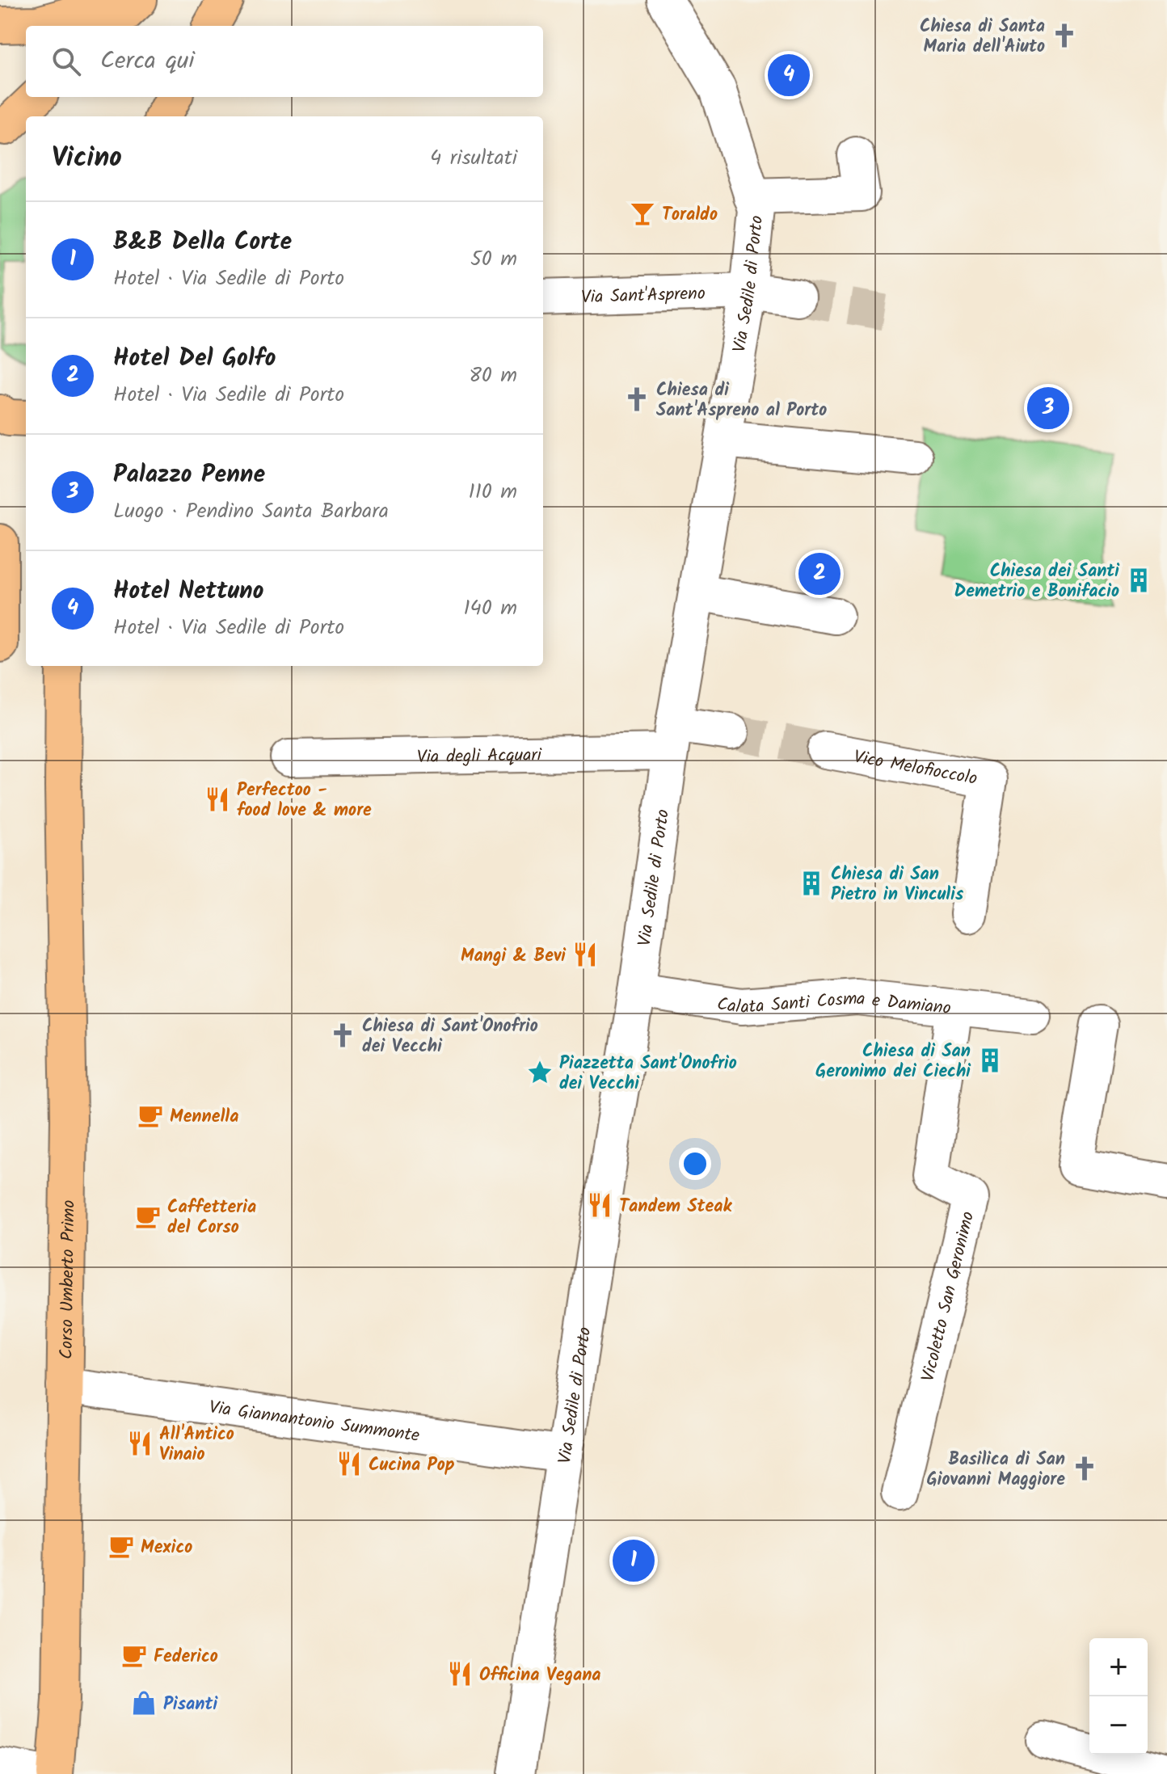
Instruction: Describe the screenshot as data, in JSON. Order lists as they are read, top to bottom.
{
  "streets": {
    "main road": ["Corso Umberto Primo"],
    "street": [
      "Via Sedile di Porto",
      "Via Sant'Aspreno",
      "Via degli Acquari",
      "Vico Melofioccolo",
      "Calata Santi Cosma e Damiano",
      "Vicoletto San Geronimo",
      "Via Giannantonio Summonte"
    ]
  },
  "crossings": [
    ["Via Sedile di Porto", "Via Sant'Aspreno"],
    ["Via Sedile di Porto", "Via degli Acquari"],
    ["Via Sedile di Porto", "Calata Santi Cosma e Damiano"],
    ["Via Sedile di Porto", "Via Giannantonio Summonte"],
    ["Calata Santi Cosma e Damiano", "Vicoletto San Geronimo"],
    ["Corso Umberto Primo", "Via Giannantonio Summonte"]
  ],
  "places": {
    "church": [
      "Chiesa di Santa Maria dell'Aiuto",
      "Chiesa di Sant'Aspreno al Porto",
      "Chiesa di Sant'Onofrio dei Vecchi",
      "Basilica di San Giovanni Maggiore"
    ],
    "bar": ["Toraldo"],
    "building": ["Chiesa dei Santi Demetrio e Bonifacio", "Chiesa di San Pietro in Vinculis", "Chiesa di San Geronimo dei Ciechi"],
    "restaurant": [
      "Perfectoo - food love & more",
      "Mangi & Bevi",
      "Tandem Steak",
      "All'Antico Vinaio",
      "Cucina Pop",
      "Officina Vegana"
    ],
    "place": ["Piazzetta Sant'Onofrio dei Vecchi"],
    "cafe": [
      "Mennella",
      "Caffetteria del Corso",
      "Mexico",
      "Federico"
    ],
    "shop": ["Pisanti"]
  },
  "page": {
    "search": "Cerca qui",
    "pins": [
      "4",
      "3",
      "2",
      "1"
    ],
    "heading": ["Vicino", "4 risultati"],
    "list": [
      {
        "mark": "1",
        "name": "B&B Della Corte",
        "note": "Hotel · Via Sedile di Porto",
        "value": "50 m"
      },
      {
        "mark": "2",
        "name": "Hotel Del Golfo",
        "note": "Hotel · Via Sedile di Porto",
        "value": "80 m"
      },
      {
        "mark": "3",
        "name": "Palazzo Penne",
        "note": "Luogo · Pendino Santa Barbara",
        "value": "110 m"
      },
      {
        "mark": "4",
        "name": "Hotel Nettuno",
        "note": "Hotel · Via Sedile di Porto",
        "value": "140 m"
      }
    ],
    "map_buttons": ["+", "−"]
  }
}
